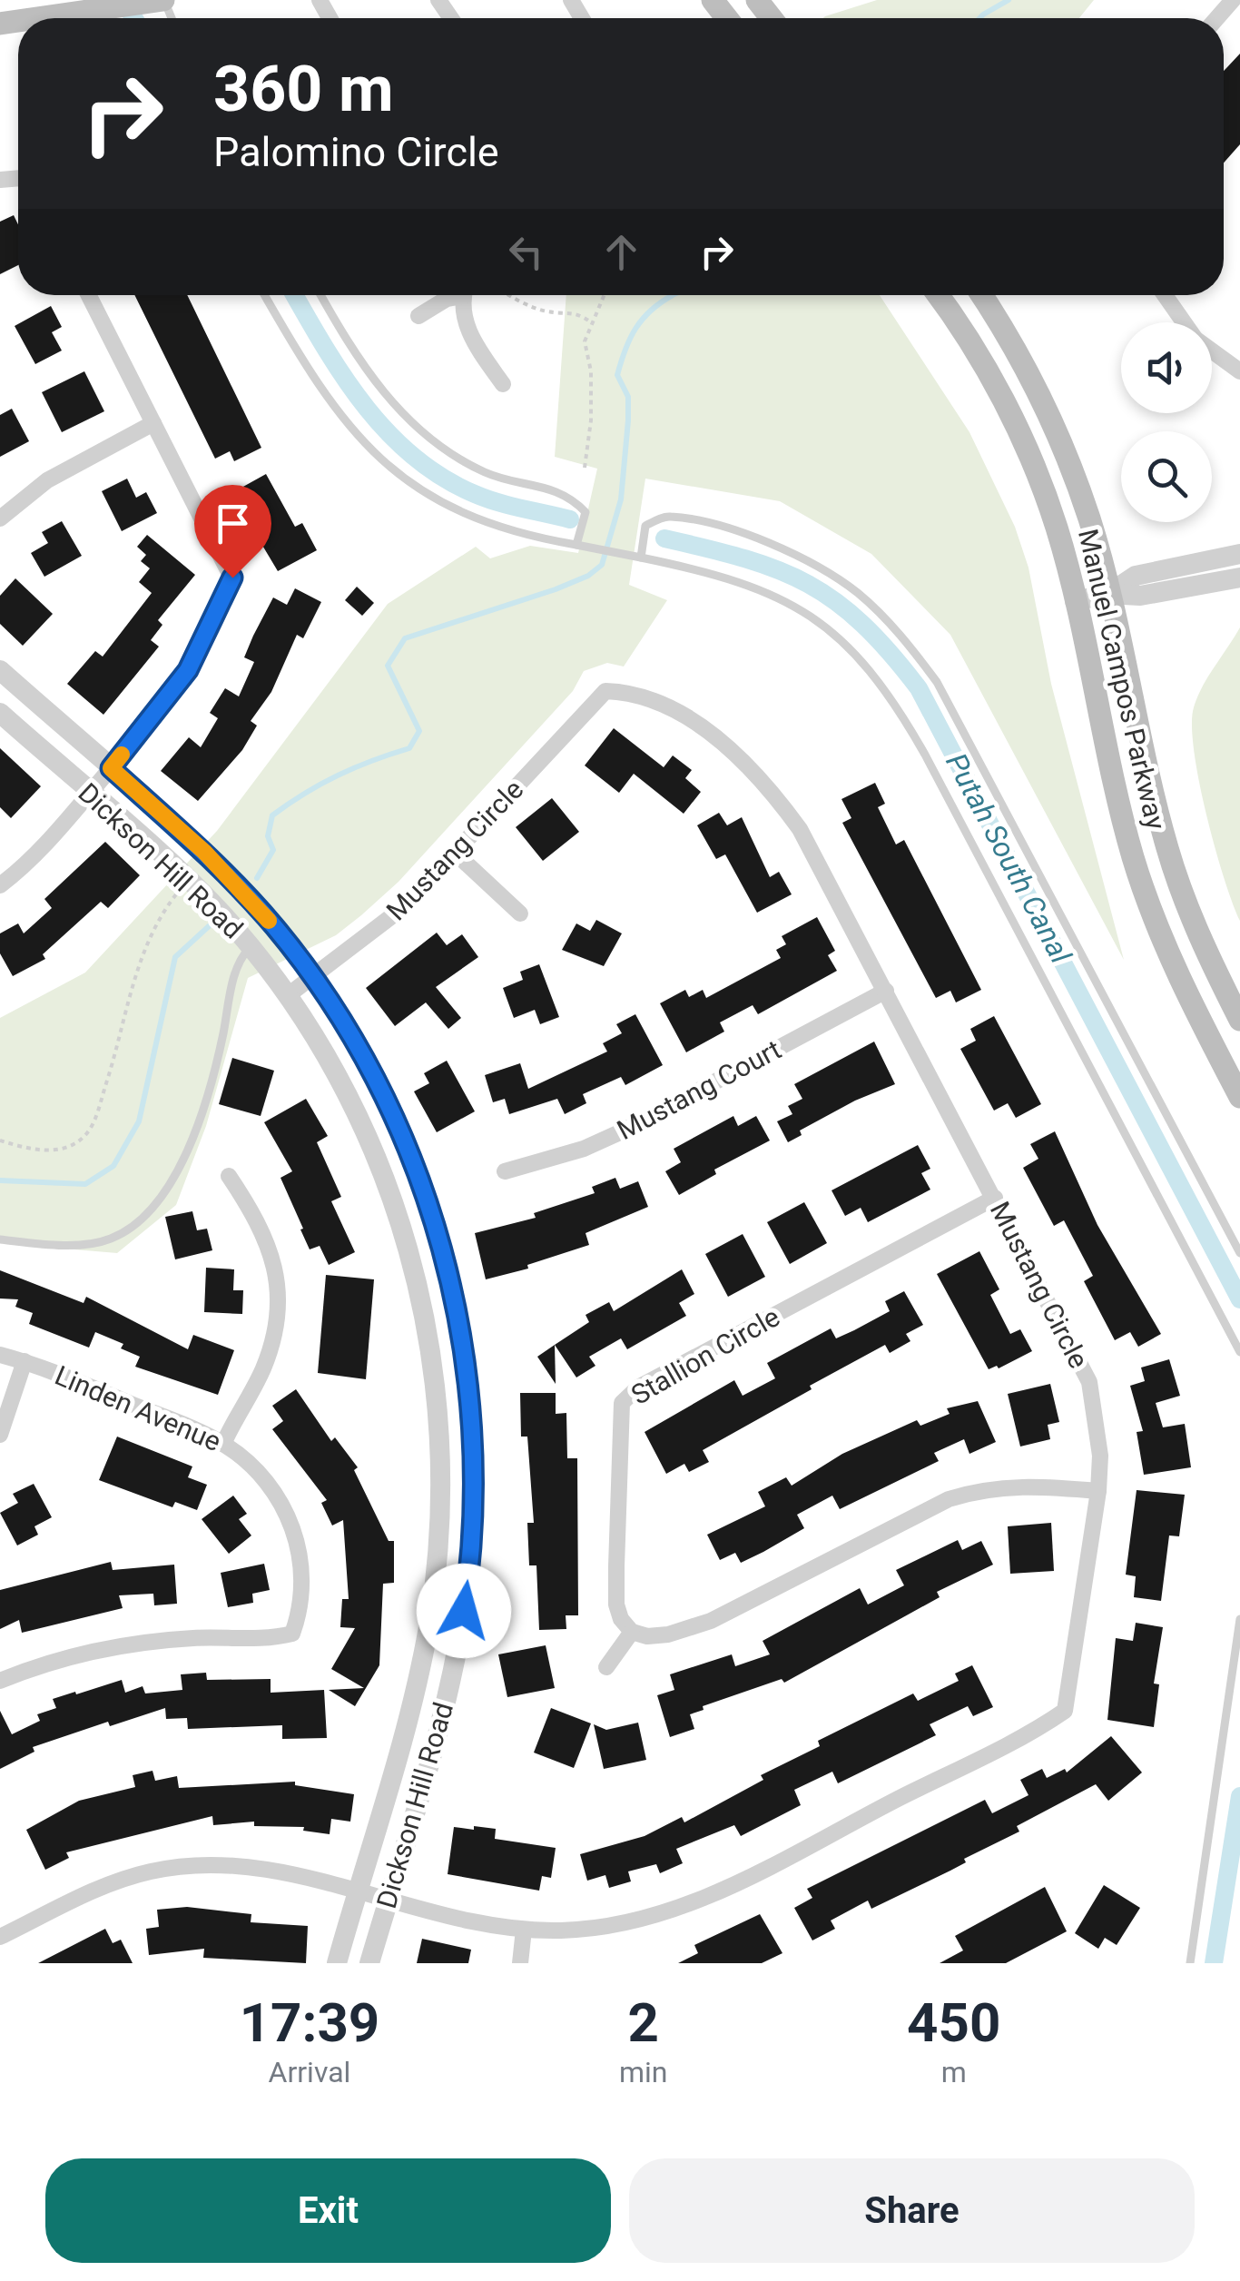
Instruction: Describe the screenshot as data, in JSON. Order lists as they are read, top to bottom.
{
  "streets": {
    "main road": ["Manuel Campos Parkway"],
    "street": [
      "Mustang Circle",
      "Dickson Hill Road",
      "Mustang Court",
      "Stallion Circle",
      "Linden Avenue"
    ]
  },
  "crossings": [
    ["Mustang Circle", "Dickson Hill Road"],
    ["Mustang Circle", "Mustang Court"],
    ["Mustang Circle", "Stallion Circle"]
  ],
  "water": ["Putah South Canal"],
  "page": {
    "turn": ["360 m", "Palomino Circle"],
    "eta": [
      "17:39",
      "Arrival",
      "2",
      "min",
      "450",
      "m"
    ],
    "buttons": ["Exit", "Share"]
  }
}
